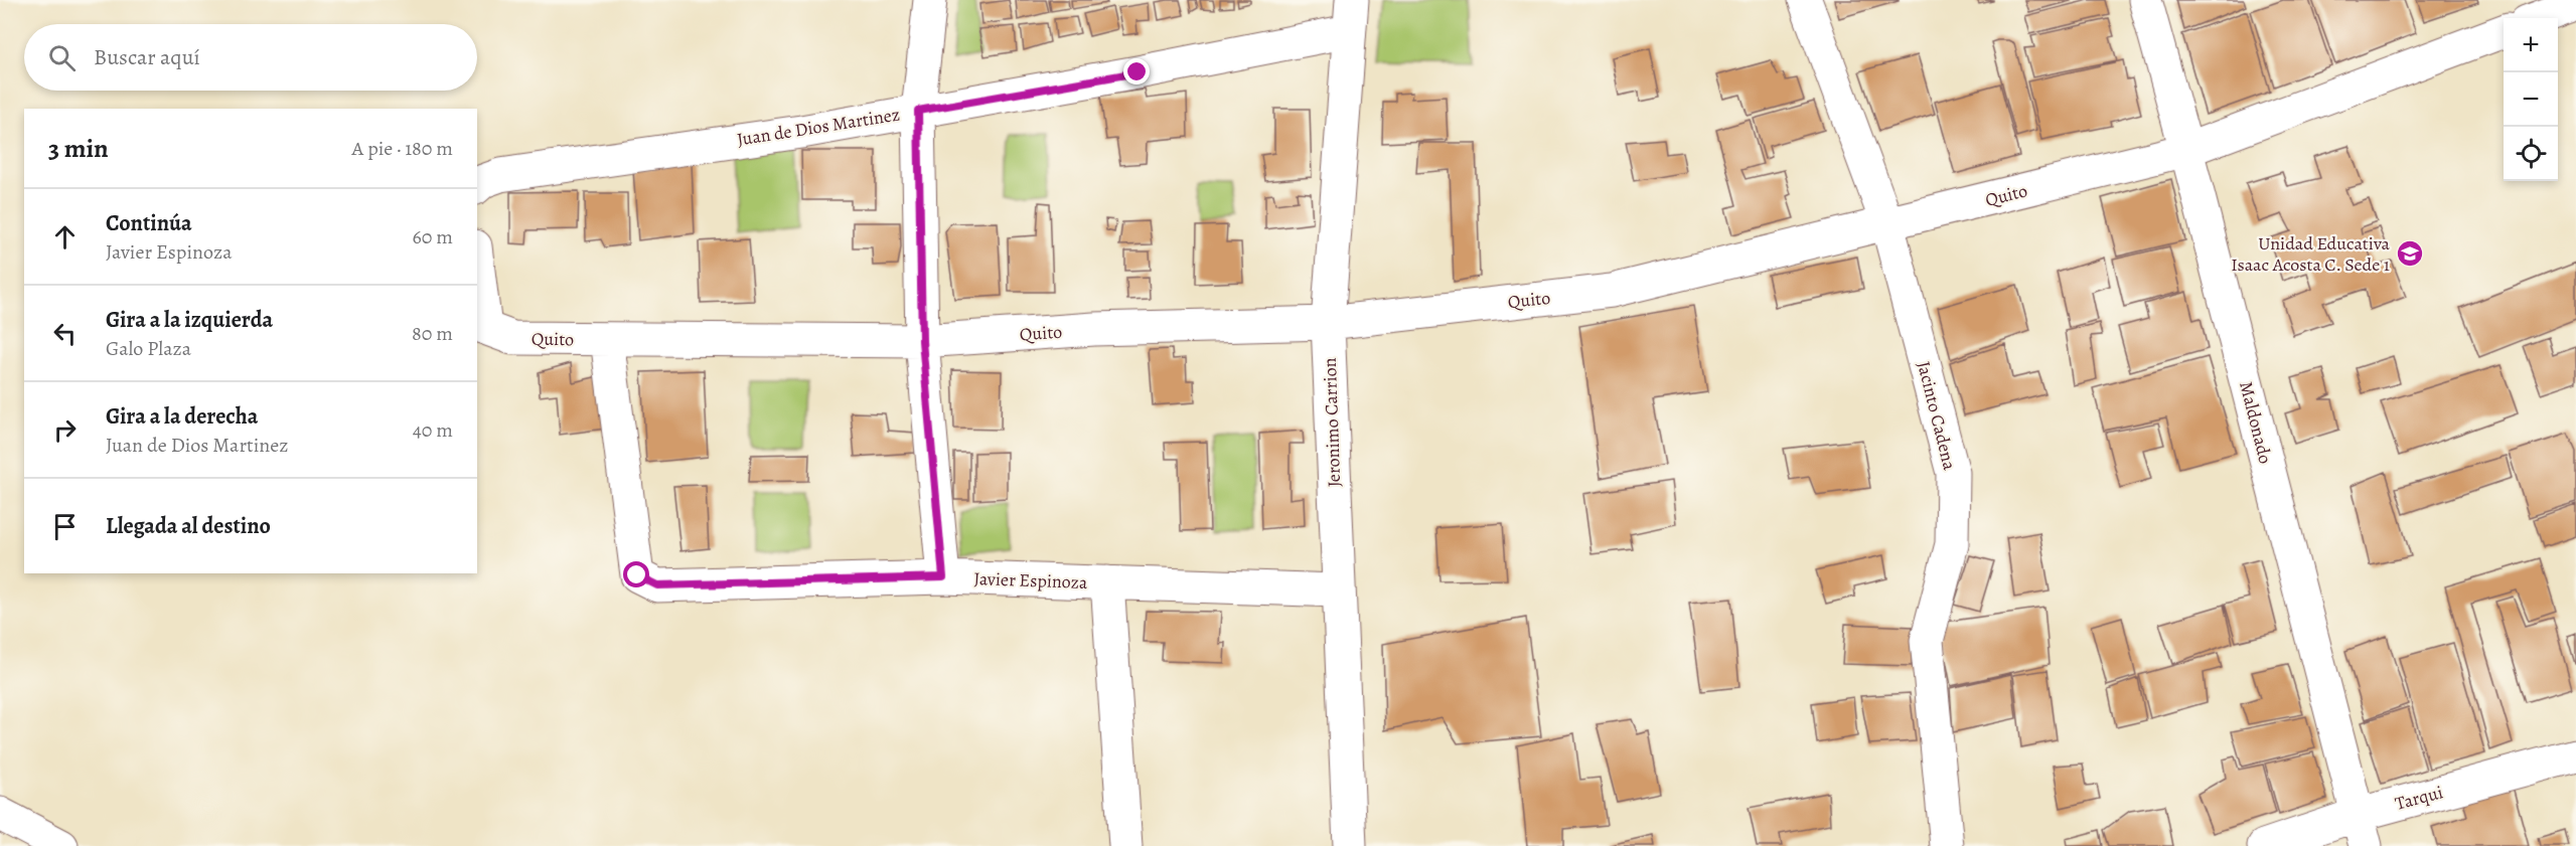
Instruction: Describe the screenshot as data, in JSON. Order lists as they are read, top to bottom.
{
  "streets": {
    "street": [
      "Juan de Dios Martinez",
      "Quito",
      "Jacinto Cadena",
      "Jeronimo Carrion",
      "Maldonado",
      "Javier Espinoza",
      "Tarqui"
    ]
  },
  "crossings": [
    ["Juan de Dios Martinez", "Jeronimo Carrion"],
    ["Quito", "Jacinto Cadena"],
    ["Quito", "Jeronimo Carrion"],
    ["Quito", "Maldonado"],
    ["Quito", "Javier Espinoza"],
    ["Jeronimo Carrion", "Javier Espinoza"],
    ["Maldonado", "Tarqui"]
  ],
  "places": {
    "school or university": ["Unidad Educativa Isaac Acosta C. Sede 1"]
  },
  "page": {
    "map_buttons": ["+", "−"],
    "search": "Buscar aquí",
    "heading": ["3 min", "A pie · 180 m"],
    "list": [
      ["Continúa", "Javier Espinoza", "60 m"],
      ["Gira a la izquierda", "Galo Plaza", "80 m"],
      ["Gira a la derecha", "Juan de Dios Martinez", "40 m"],
      "Llegada al destino"
    ]
  }
}
